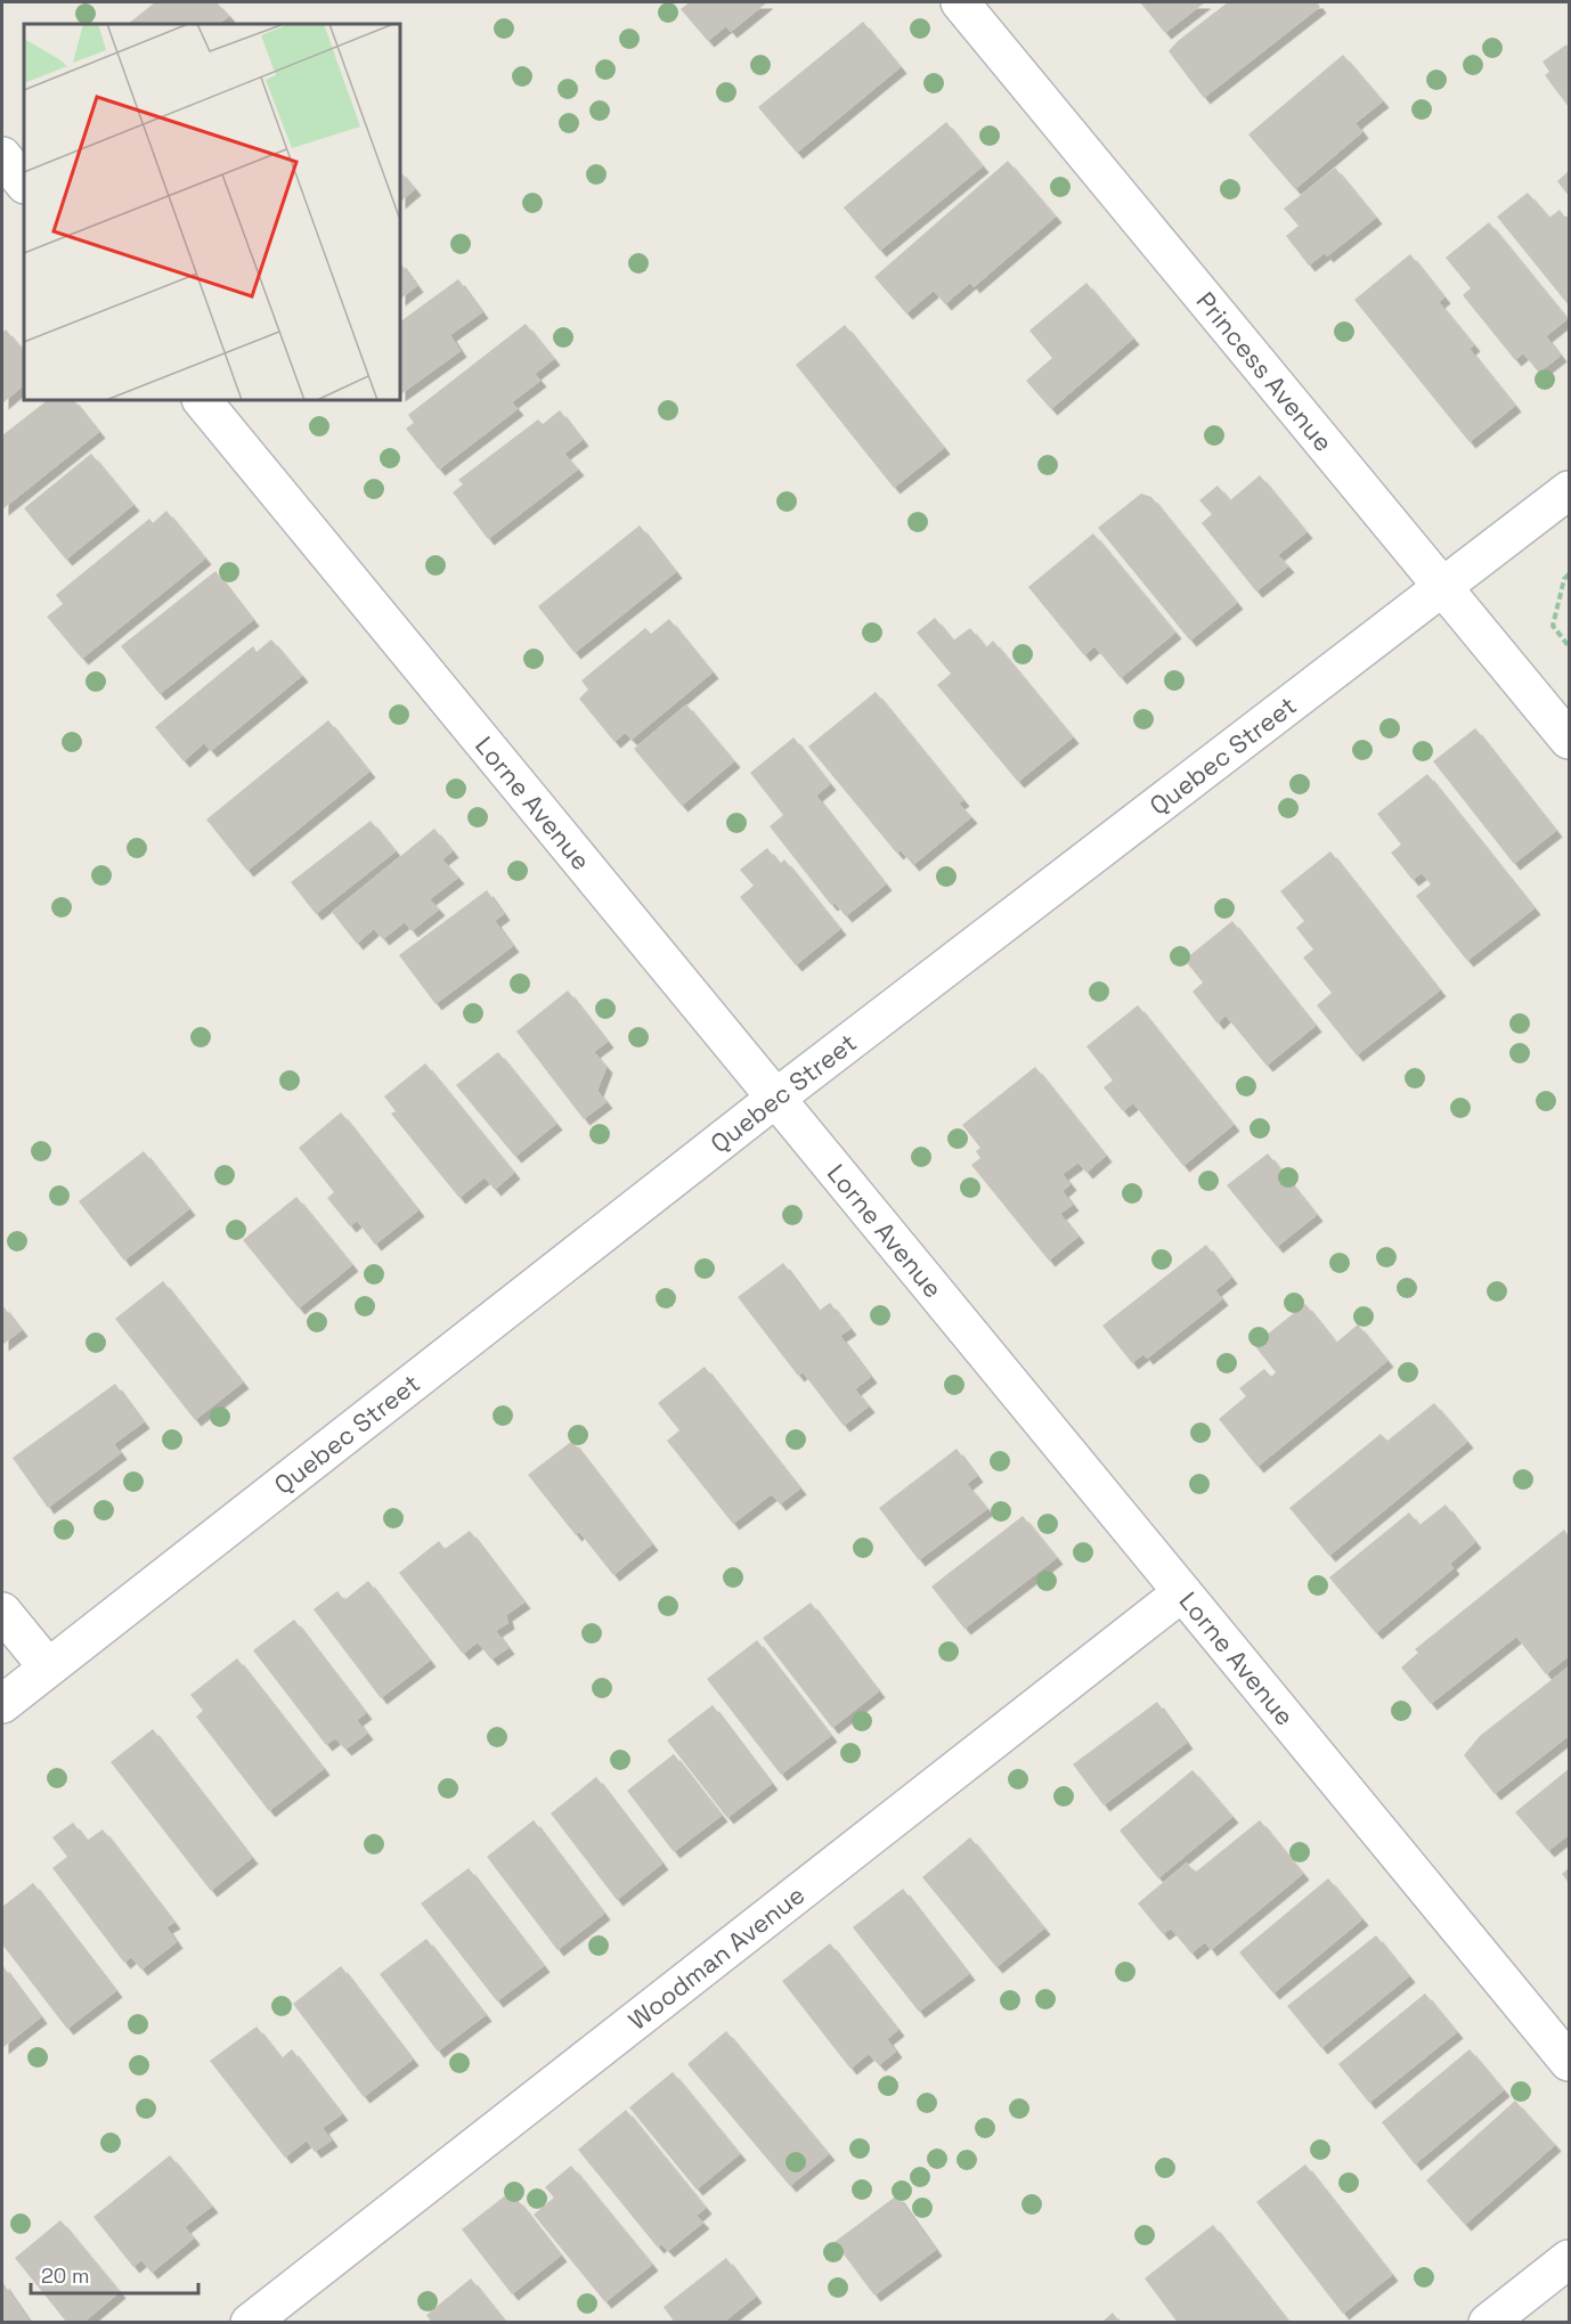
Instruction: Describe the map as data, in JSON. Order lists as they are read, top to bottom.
{
  "streets": {
    "street": [
      "Princess Avenue",
      "Quebec Street",
      "Lorne Avenue",
      "Woodman Avenue"
    ]
  },
  "crossings": [
    ["Princess Avenue", "Quebec Street"],
    ["Quebec Street", "Lorne Avenue"],
    ["Lorne Avenue", "Woodman Avenue"]
  ],
  "scale_bar": "20 m"
}
